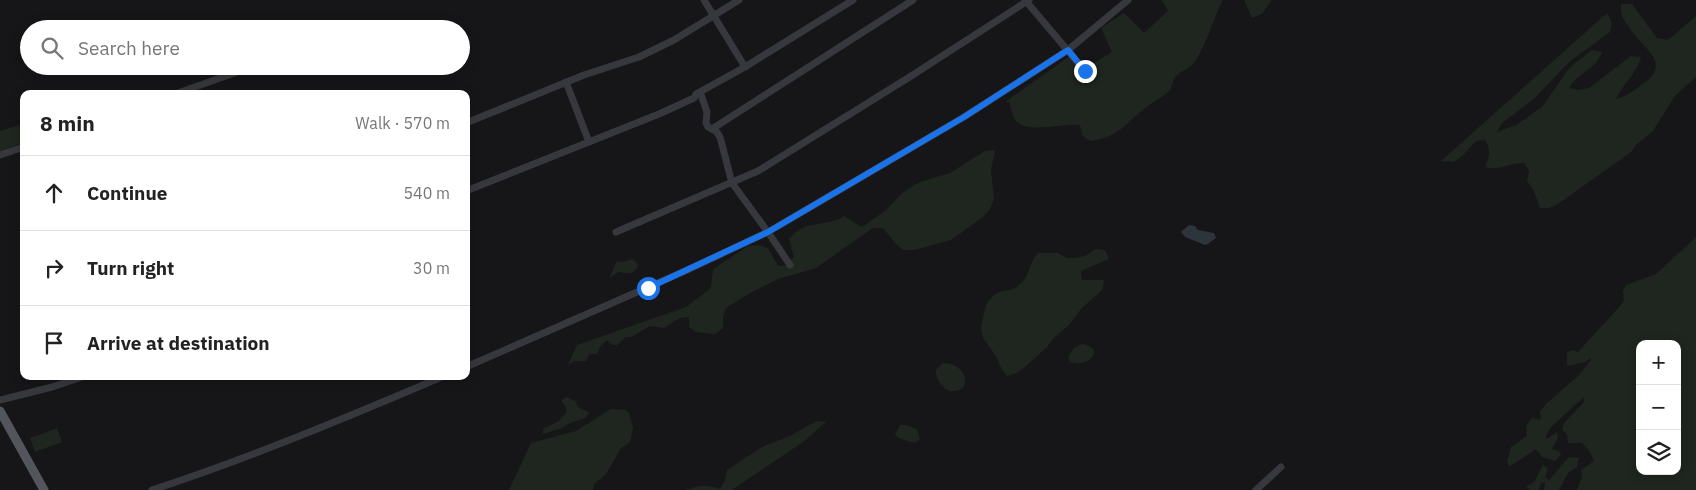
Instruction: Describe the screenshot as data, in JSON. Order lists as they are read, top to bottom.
{
  "page": {
    "search": "Search here",
    "heading": ["8 min", "Walk · 570 m"],
    "list": [
      ["Continue", "540 m"],
      ["Turn right", "30 m"],
      "Arrive at destination"
    ],
    "map_buttons": ["+", "−"]
  }
}
